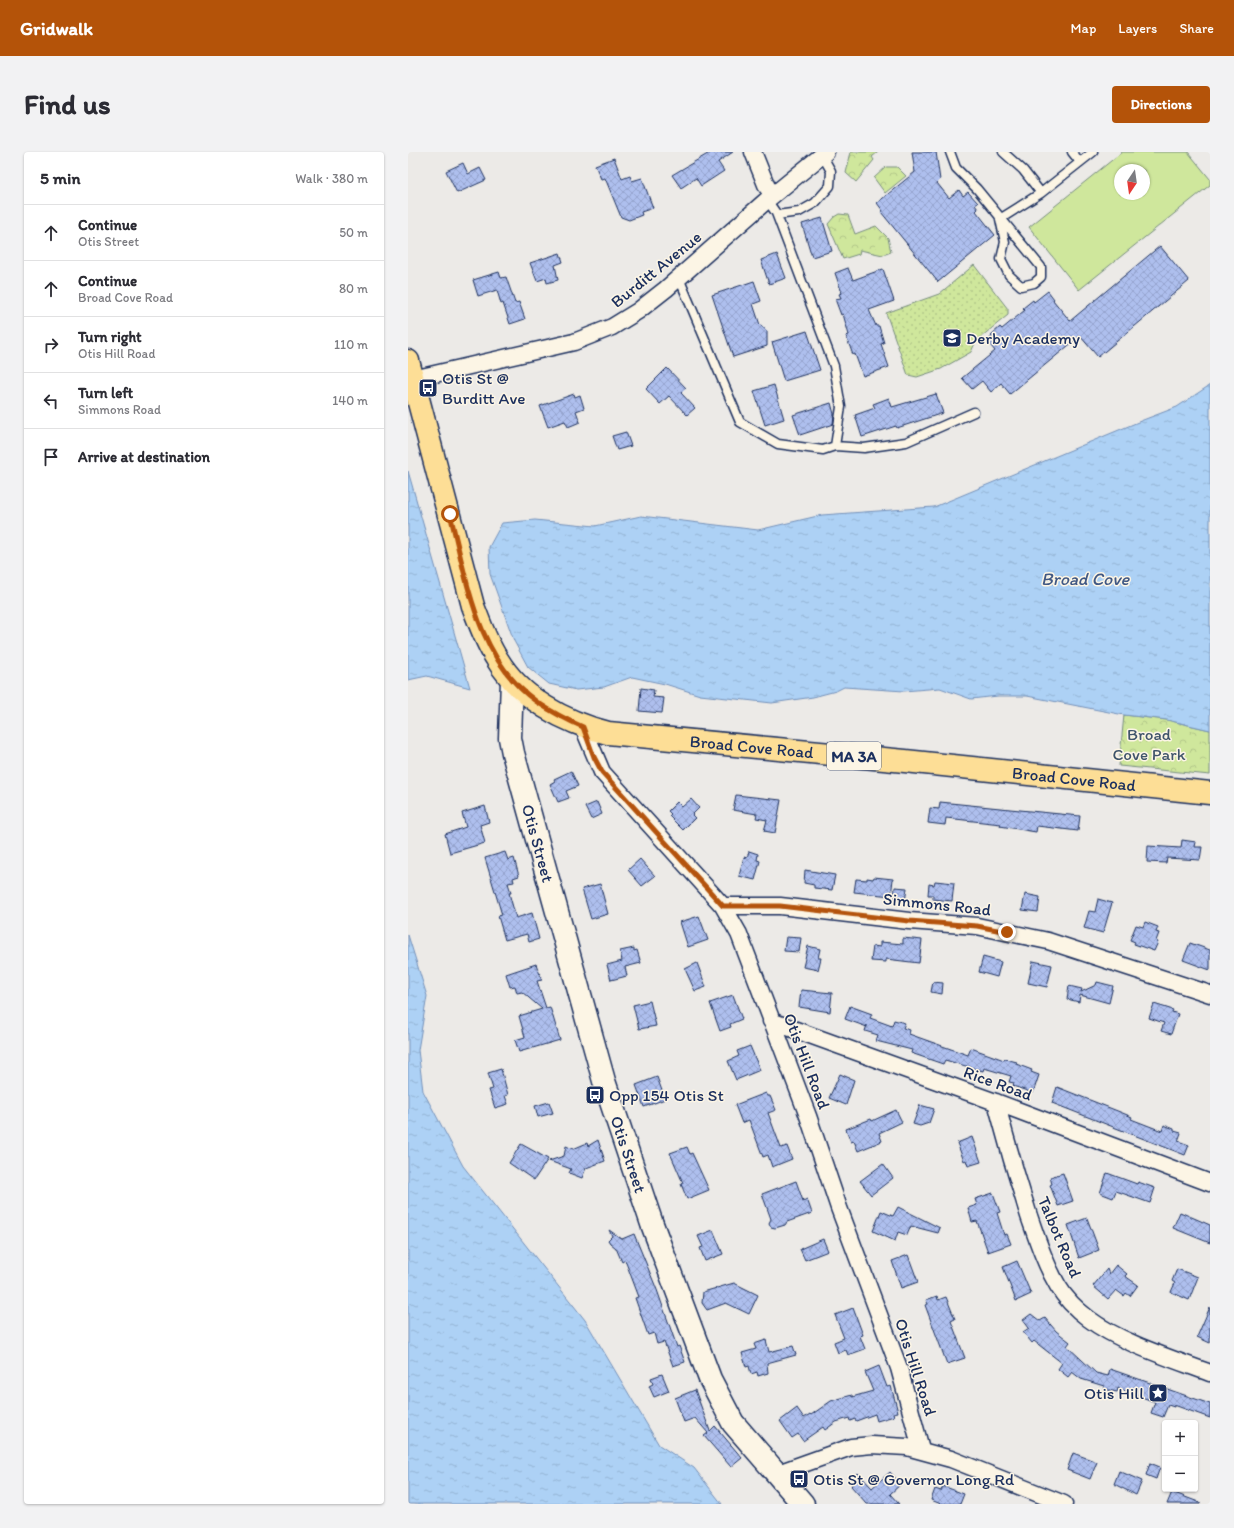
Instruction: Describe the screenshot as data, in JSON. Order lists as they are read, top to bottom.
{
  "streets": {
    "main road": ["Broad Cove Road", "MA 3A"],
    "street": [
      "Burditt Avenue",
      "Otis Street",
      "Simmons Road",
      "Otis Hill Road",
      "Rice Road",
      "Talbot Road"
    ]
  },
  "crossings": [
    ["Burditt Avenue", "Broad Cove Road"],
    ["Broad Cove Road", "Otis Street"],
    ["Broad Cove Road", "Otis Hill Road"],
    ["Simmons Road", "Otis Hill Road"],
    ["Otis Hill Road", "Rice Road"],
    ["Rice Road", "Talbot Road"]
  ],
  "water": ["Broad Cove"],
  "parks": ["Broad Cove Park"],
  "places": {
    "school or university": ["Derby Academy"],
    "bus stop": ["Otis St @ Burditt Ave", "Opp 154 Otis St", "Otis St @ Governor Long Rd"],
    "place": ["Otis Hill"]
  },
  "north": "bottom",
  "page": {
    "header": "Gridwalk",
    "nav": ["Map", "Layers", "Share"],
    "buttons": "Directions",
    "title": "Find us",
    "heading": ["5 min", "Walk · 380 m"],
    "list": [
      ["Continue", "Otis Street", "50 m"],
      ["Continue", "Broad Cove Road", "80 m"],
      ["Turn right", "Otis Hill Road", "110 m"],
      ["Turn left", "Simmons Road", "140 m"],
      "Arrive at destination"
    ],
    "map_buttons": ["+", "−"]
  }
}
